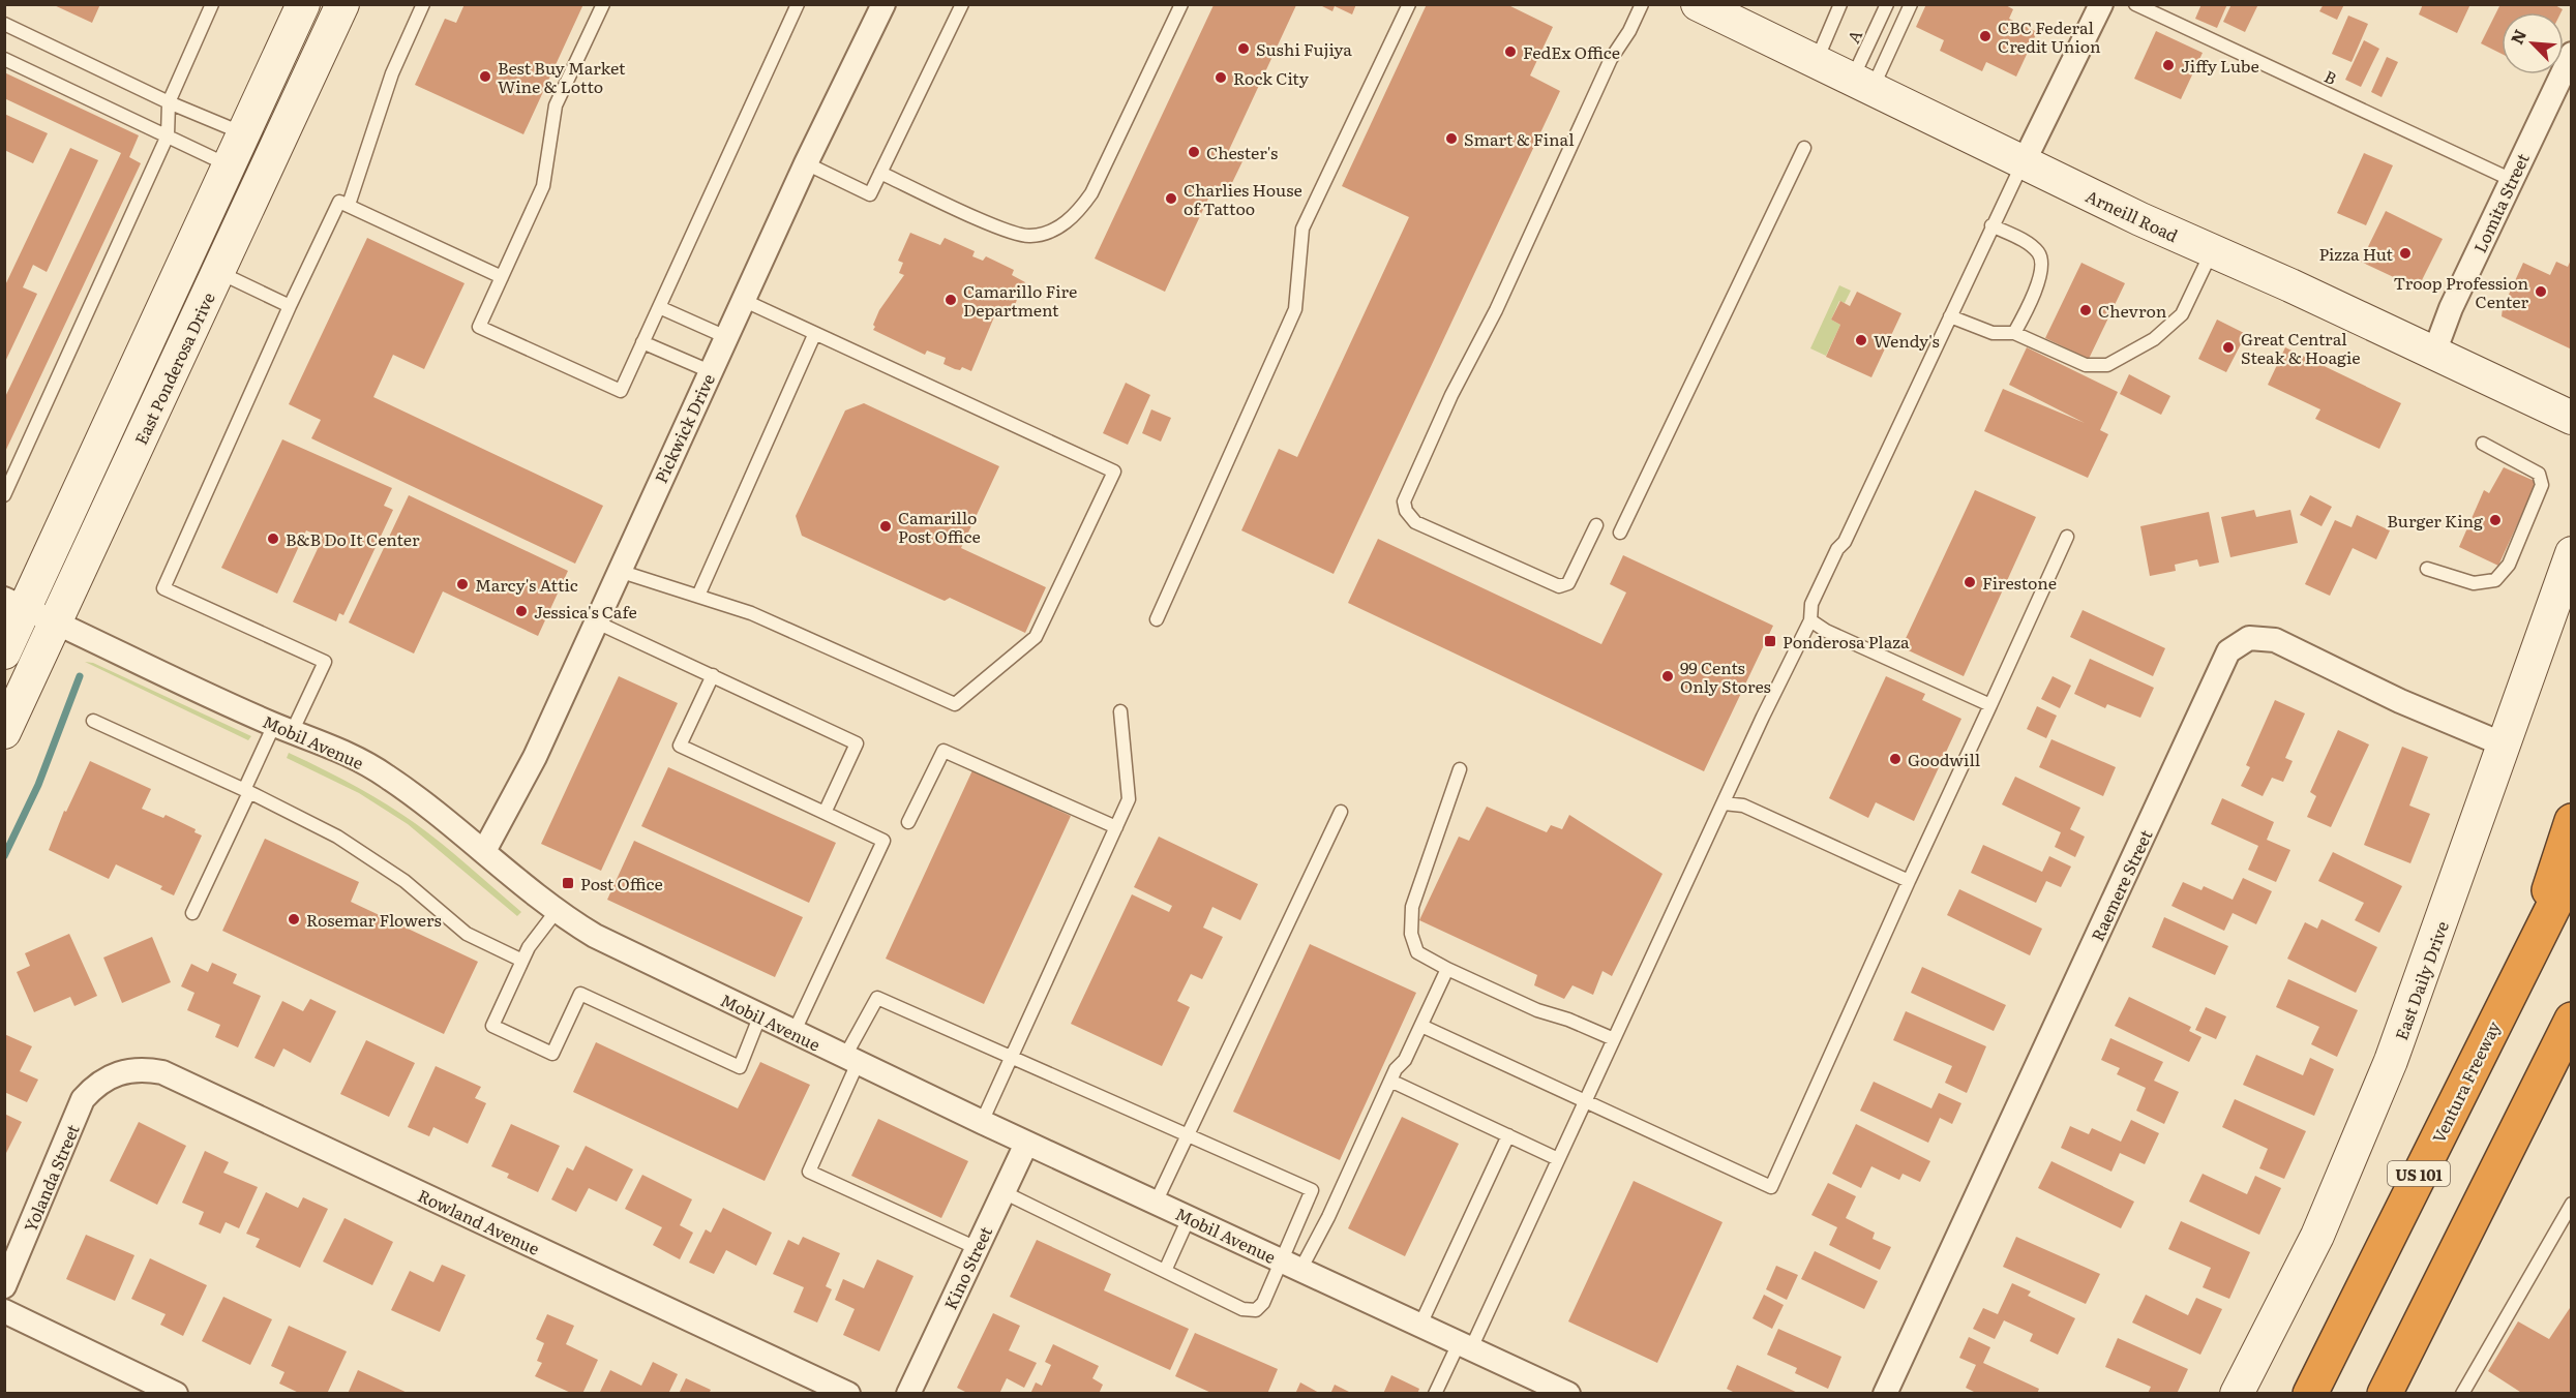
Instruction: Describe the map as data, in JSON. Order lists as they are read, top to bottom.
{
  "streets": {
    "highway": ["Ventura Freeway", "US 101"],
    "main road": ["Arneill Road", "East Ponderosa Drive", "East Daily Drive"],
    "street": [
      "Lomita Street",
      "Pickwick Drive",
      "Mobil Avenue",
      "Raemere Street",
      "Yolanda Street",
      "Rowland Avenue",
      "Kino Street"
    ],
    "lane": ["A", "B"]
  },
  "crossings": [
    ["A", "Arneill Road"],
    ["B", "Lomita Street"],
    ["Lomita Street", "Arneill Road"],
    ["East Ponderosa Drive", "Mobil Avenue"],
    ["Pickwick Drive", "Mobil Avenue"],
    ["Mobil Avenue", "Kino Street"],
    ["Raemere Street", "East Daily Drive"],
    ["Yolanda Street", "Rowland Avenue"]
  ],
  "places": {
    "other": [
      "CBC Federal Credit Union",
      "Sushi Fujiya",
      "FedEx Office",
      "Jiffy Lube",
      "Best Buy Market Wine & Lotto",
      "Rock City",
      "Smart & Final",
      "Chester's",
      "Charlies House of Tattoo",
      "Pizza Hut",
      "Troop Profession Center",
      "Camarillo Fire Department",
      "Chevron",
      "Wendy's",
      "Great Central Steak & Hoagie",
      "Burger King",
      "Camarillo Post Office",
      "B&B Do It Center",
      "Firestone",
      "Marcy's Attic",
      "Jessica's Cafe",
      "99 Cents Only Stores",
      "Goodwill",
      "Rosemar Flowers"
    ],
    "transit": ["Ponderosa Plaza", "Post Office"]
  },
  "north": "top left"
}
